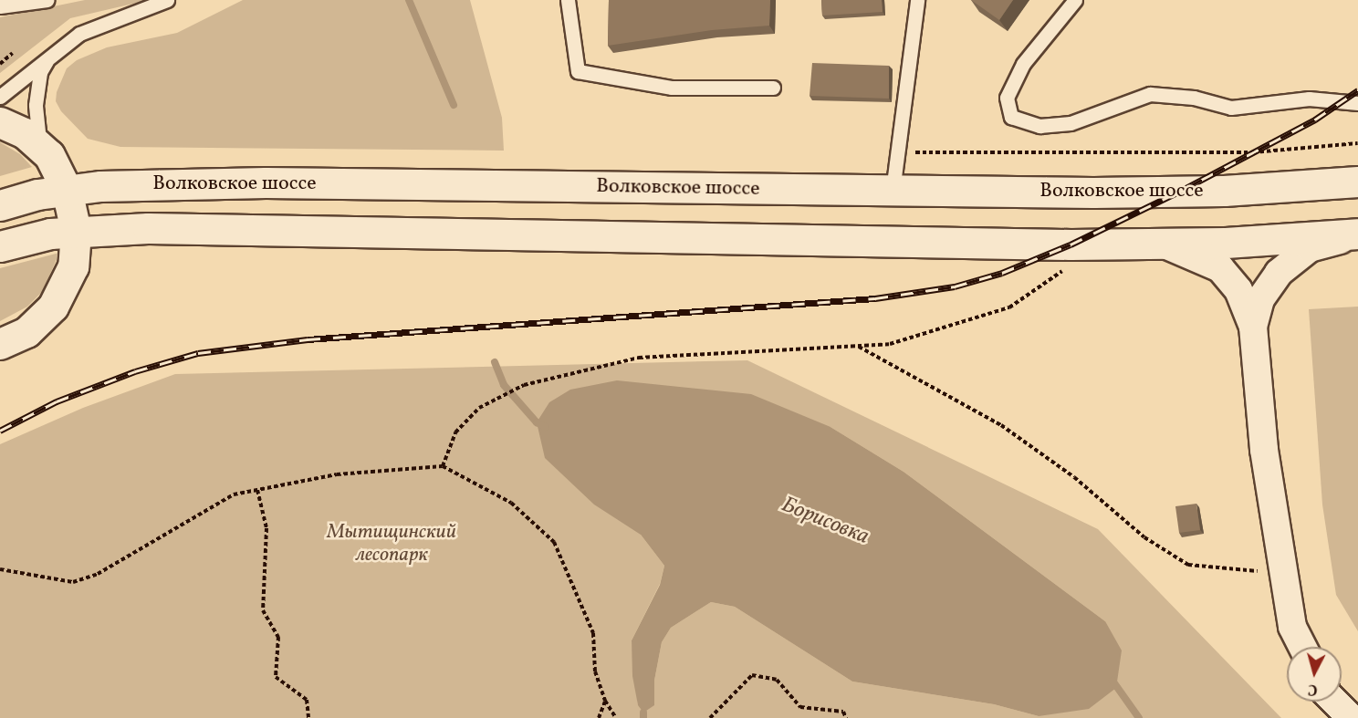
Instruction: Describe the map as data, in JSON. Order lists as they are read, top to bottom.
{
  "streets": {
    "main road": ["Волковское шоссе"]
  },
  "water": ["Борисовка"],
  "parks": ["Мытищинский лесопарк"],
  "north": "bottom"
}
